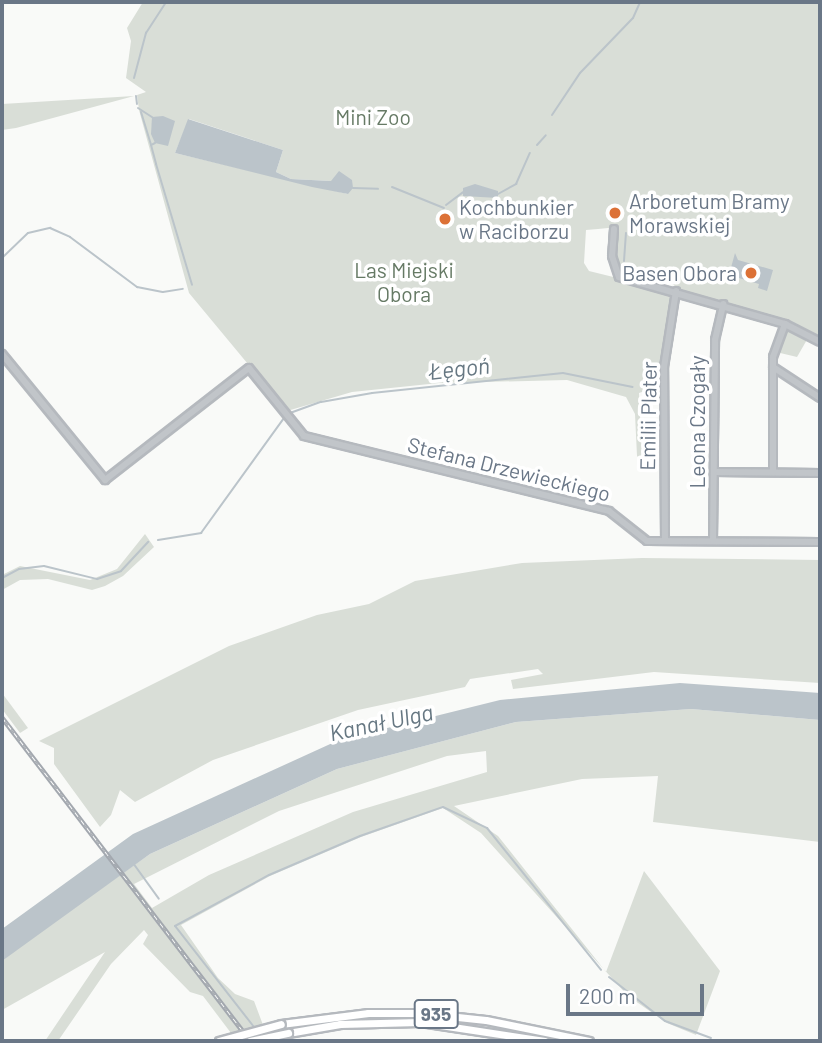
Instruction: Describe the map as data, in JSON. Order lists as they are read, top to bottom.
{
  "streets": {
    "main road": ["935"],
    "street": ["Emilii Plater", "Leona Czogały", "Stefana Drzewieckiego"]
  },
  "crossings": [
    ["Emilii Plater", "Stefana Drzewieckiego"],
    ["Leona Czogały", "Stefana Drzewieckiego"]
  ],
  "water": ["Łęgoń", "Kanał Ulga"],
  "parks": ["Mini Zoo", "Las Miejski Obora"],
  "places": ["Arboretum Bramy Morawskiej", "Kochbunkier w Raciborzu", "Basen Obora"],
  "scale_bar": "200 m"
}
